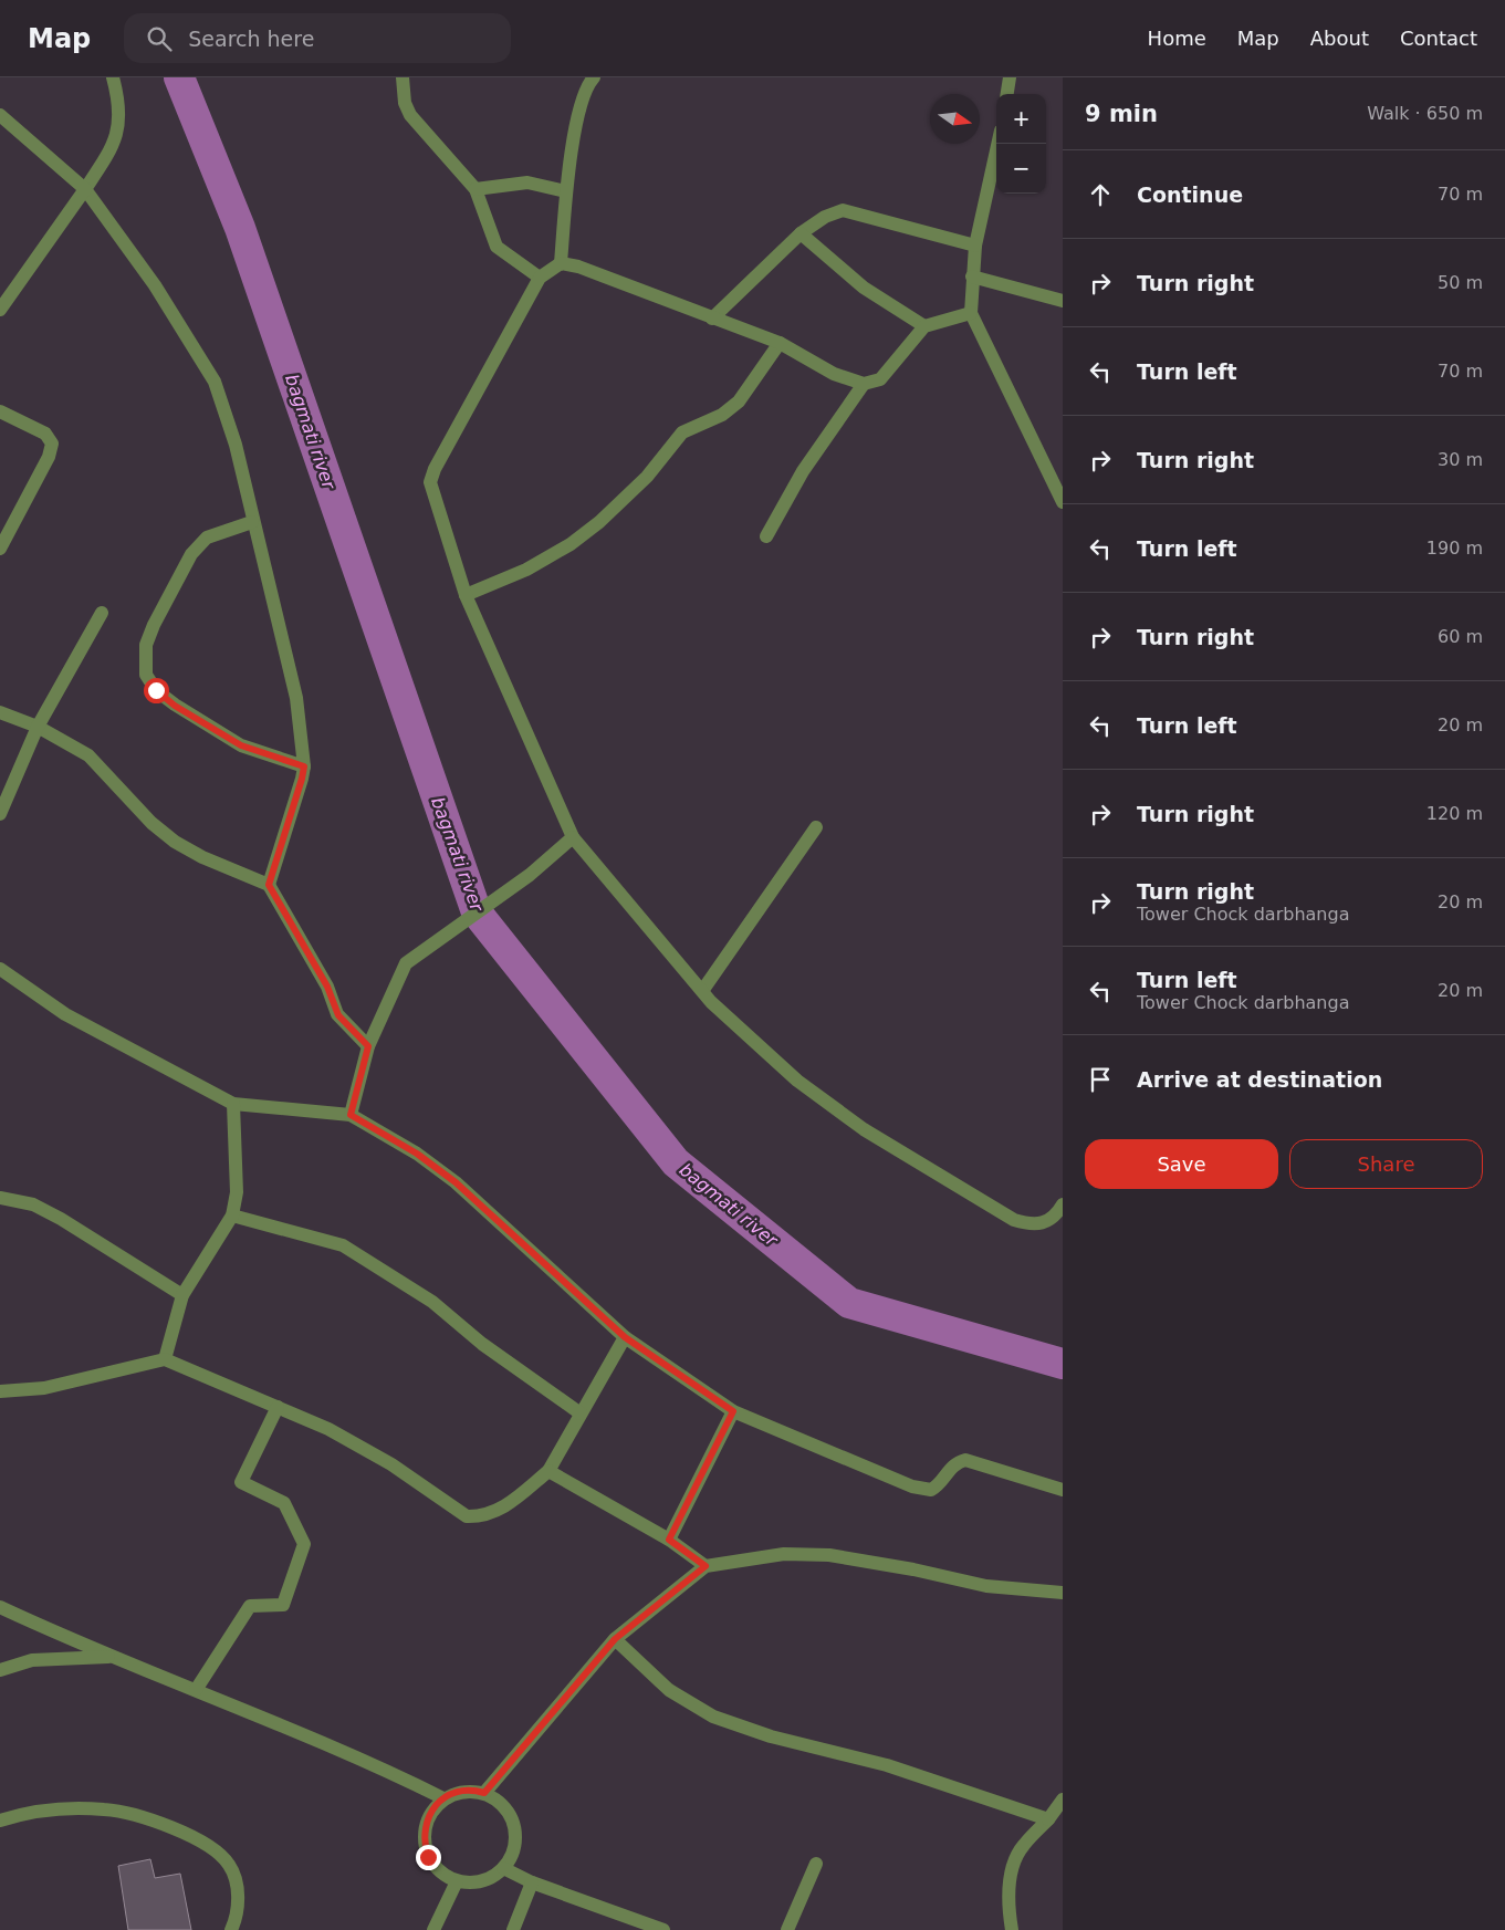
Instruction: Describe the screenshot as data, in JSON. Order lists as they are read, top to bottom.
{
  "water": ["bagmati river"],
  "north": "right",
  "page": {
    "header": "Map",
    "search": "Search here",
    "nav": [
      "Home",
      "Map",
      "About",
      "Contact"
    ],
    "heading": ["9 min", "Walk · 650 m"],
    "map_buttons": ["+", "−"],
    "list": [
      ["Continue", "70 m"],
      ["Turn right", "50 m"],
      ["Turn left", "70 m"],
      ["Turn right", "30 m"],
      ["Turn left", "190 m"],
      ["Turn right", "60 m"],
      ["Turn left", "20 m"],
      ["Turn right", "120 m"],
      ["Turn right", "Tower Chock darbhanga", "20 m"],
      ["Turn left", "Tower Chock darbhanga", "20 m"],
      "Arrive at destination"
    ],
    "buttons": ["Save", "Share"]
  }
}
